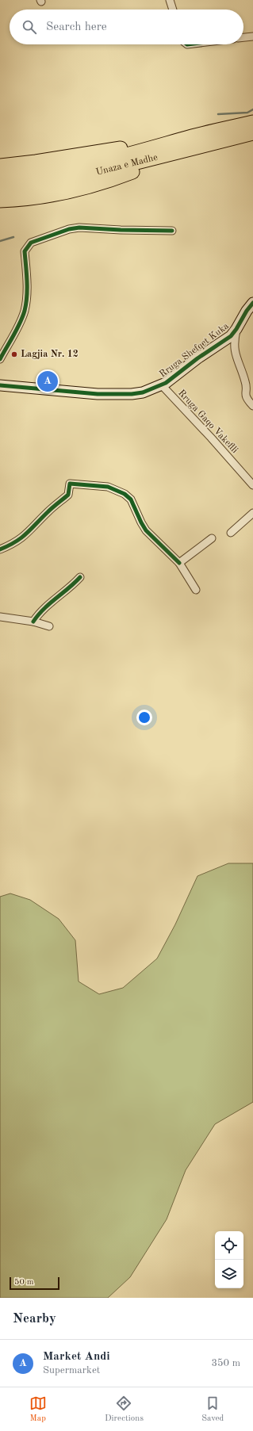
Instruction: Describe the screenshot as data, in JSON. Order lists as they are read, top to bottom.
{
  "streets": {
    "highway": ["Unaza e Madhe"],
    "street": ["Rruga Shefqet Kuka", "Rruga Gaqo Vakeflli"]
  },
  "crossings": [
    ["Rruga Shefqet Kuka", "Rruga Gaqo Vakeflli"]
  ],
  "places": ["Lagjia Nr. 12"],
  "scale_bar": "50 m",
  "page": {
    "search": "Search here",
    "pins": "A",
    "scale": "50 m",
    "heading": "Nearby",
    "list": [
      {
        "mark": "A",
        "name": "Market Andi",
        "note": "Supermarket",
        "value": "350 m"
      }
    ],
    "nav": ["Map", "Directions", "Saved"]
  }
}
